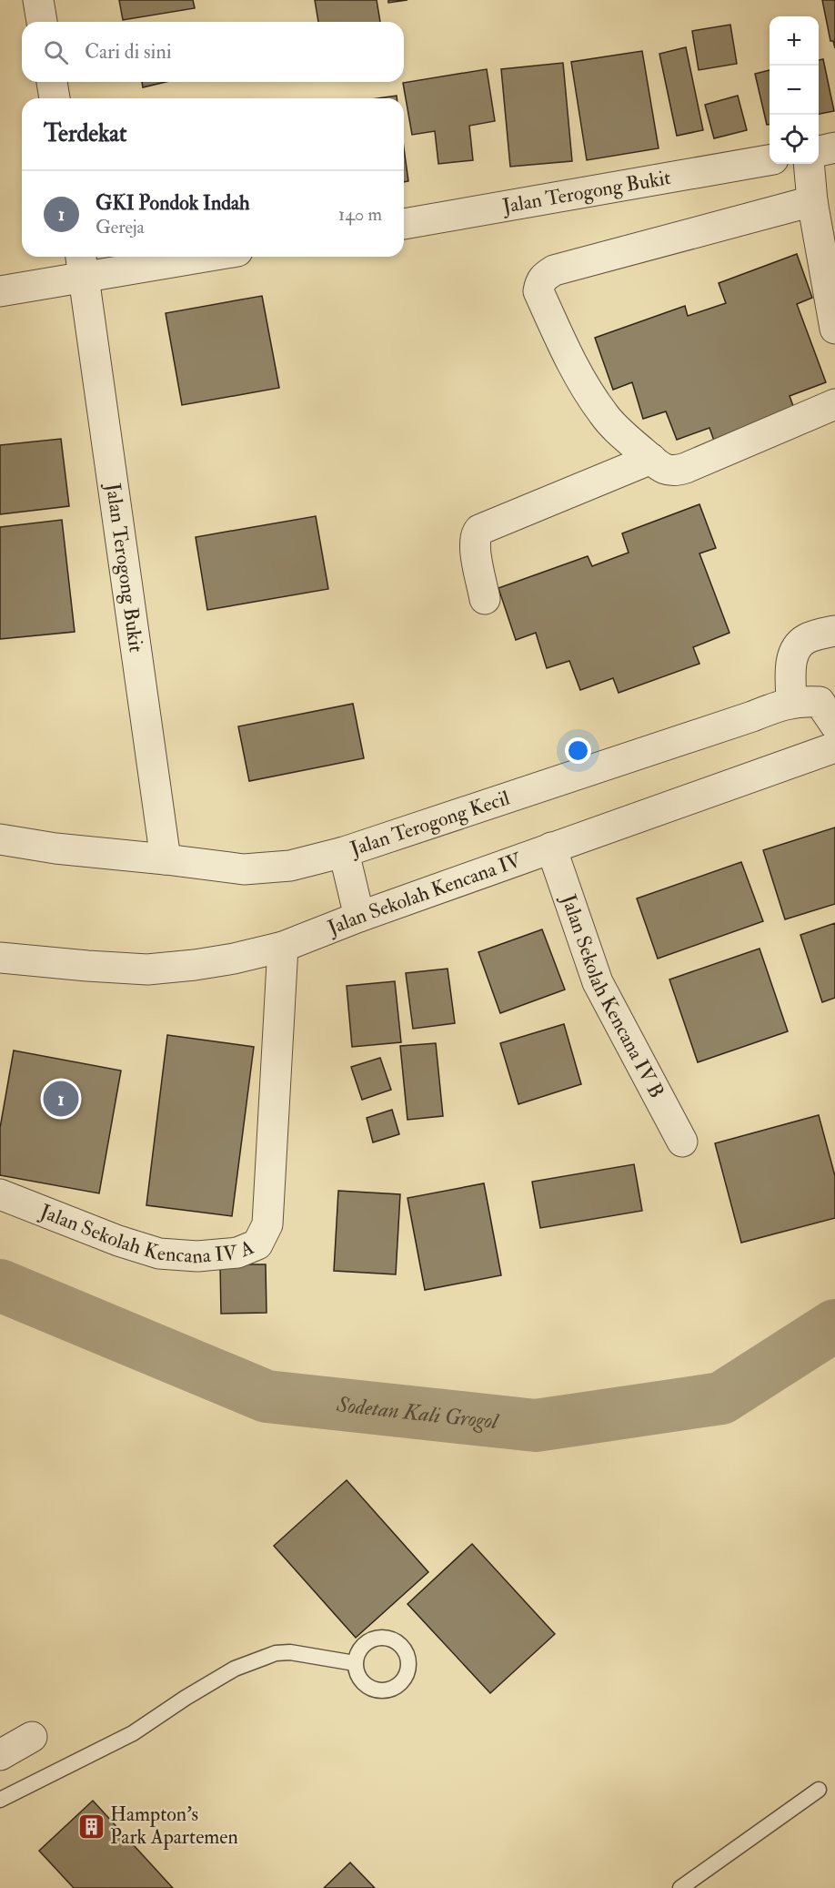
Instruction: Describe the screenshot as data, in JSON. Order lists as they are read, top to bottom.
{
  "streets": {
    "street": [
      "Jalan Terogong Bukit",
      "Jalan Terogong Kecil",
      "Jalan Sekolah Kencana IV",
      "Jalan Sekolah Kencana IV B",
      "Jalan Sekolah Kencana IV A"
    ]
  },
  "crossings": [
    ["Jalan Terogong Bukit", "Jalan Terogong Kecil"],
    ["Jalan Sekolah Kencana IV", "Jalan Sekolah Kencana IV B"],
    ["Jalan Sekolah Kencana IV", "Jalan Sekolah Kencana IV A"]
  ],
  "water": ["Sodetan Kali Grogol"],
  "places": {
    "building": ["Hampton's Park Apartemen"]
  },
  "page": {
    "map_buttons": ["+", "−"],
    "search": "Cari di sini",
    "heading": "Terdekat",
    "list": [
      {
        "mark": "1",
        "name": "GKI Pondok Indah",
        "note": "Gereja",
        "value": "140 m"
      }
    ],
    "pins": "1"
  }
}
